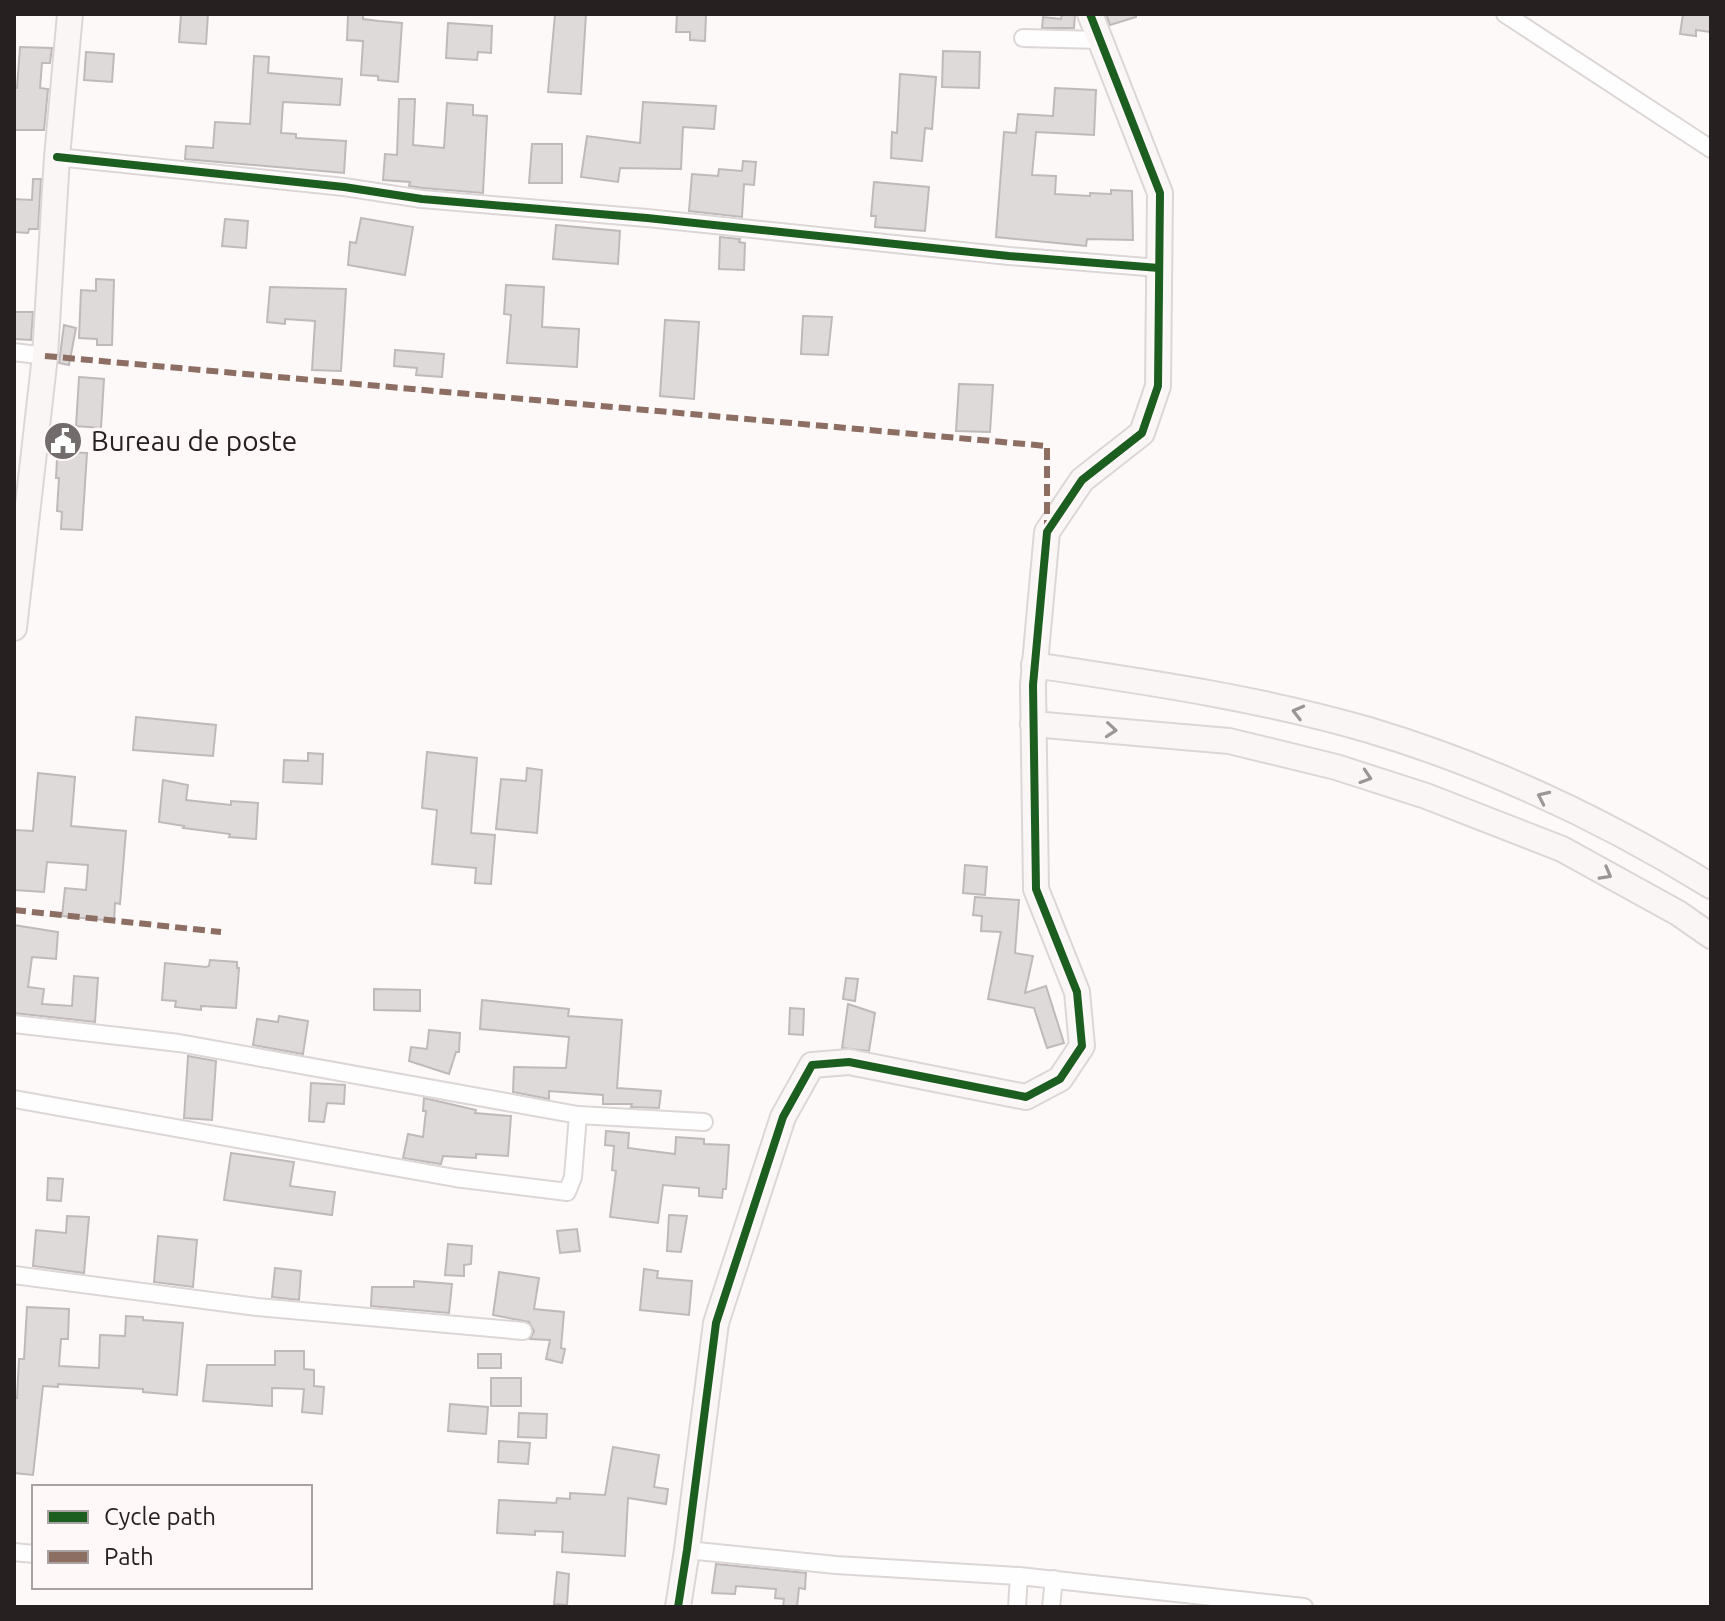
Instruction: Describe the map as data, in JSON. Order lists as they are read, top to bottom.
{
  "places": {
    "public building": ["Bureau de poste"]
  },
  "legend": ["Cycle path", "Path"]
}
